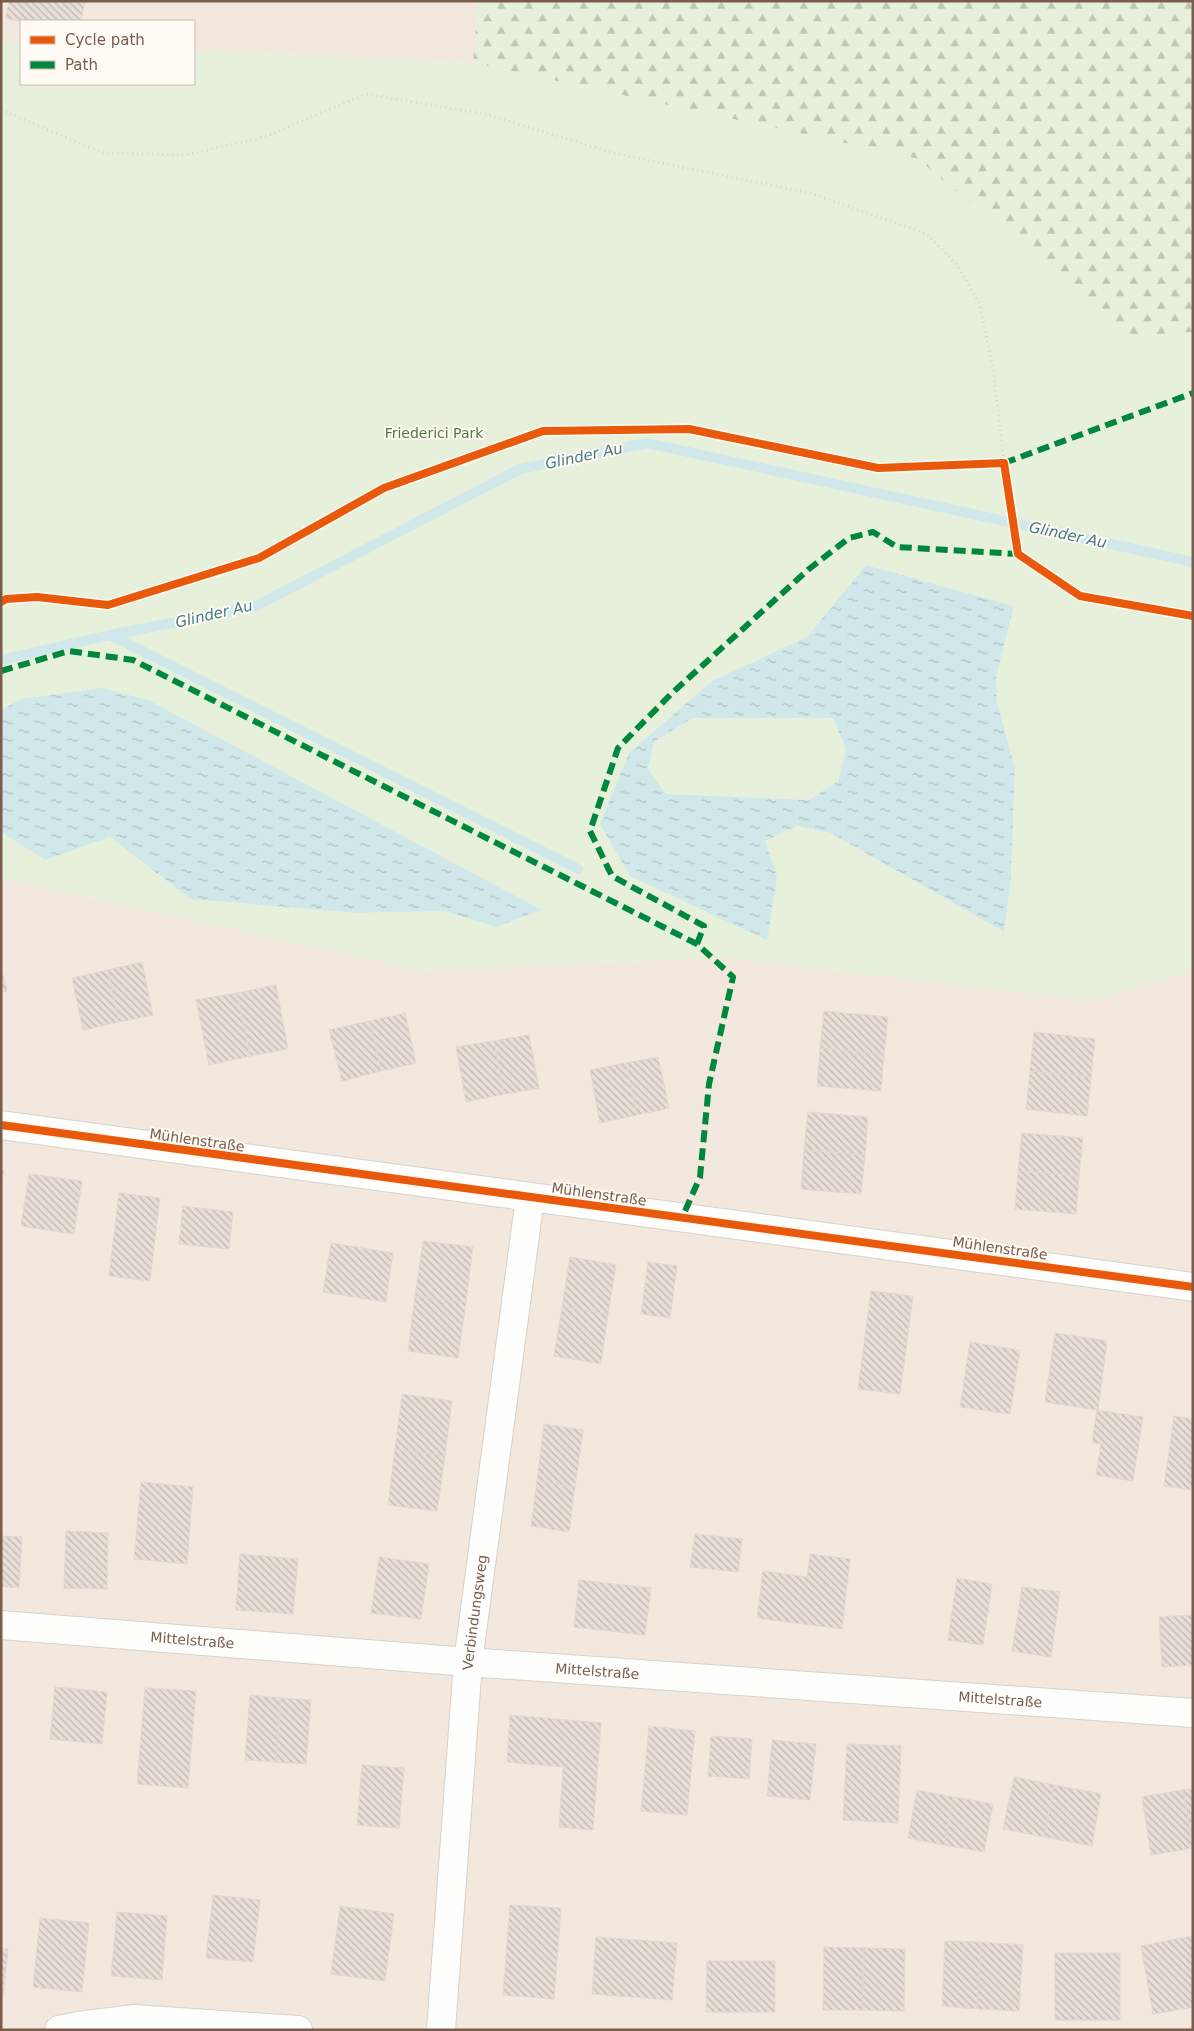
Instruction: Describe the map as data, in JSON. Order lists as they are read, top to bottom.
{
  "streets": {
    "street": ["Mühlenstraße", "Verbindungsweg", "Mittelstraße"]
  },
  "crossings": [
    ["Mühlenstraße", "Verbindungsweg"],
    ["Verbindungsweg", "Mittelstraße"]
  ],
  "water": ["Glinder Au"],
  "parks": ["Friederici Park"],
  "legend": ["Cycle path", "Path"]
}
